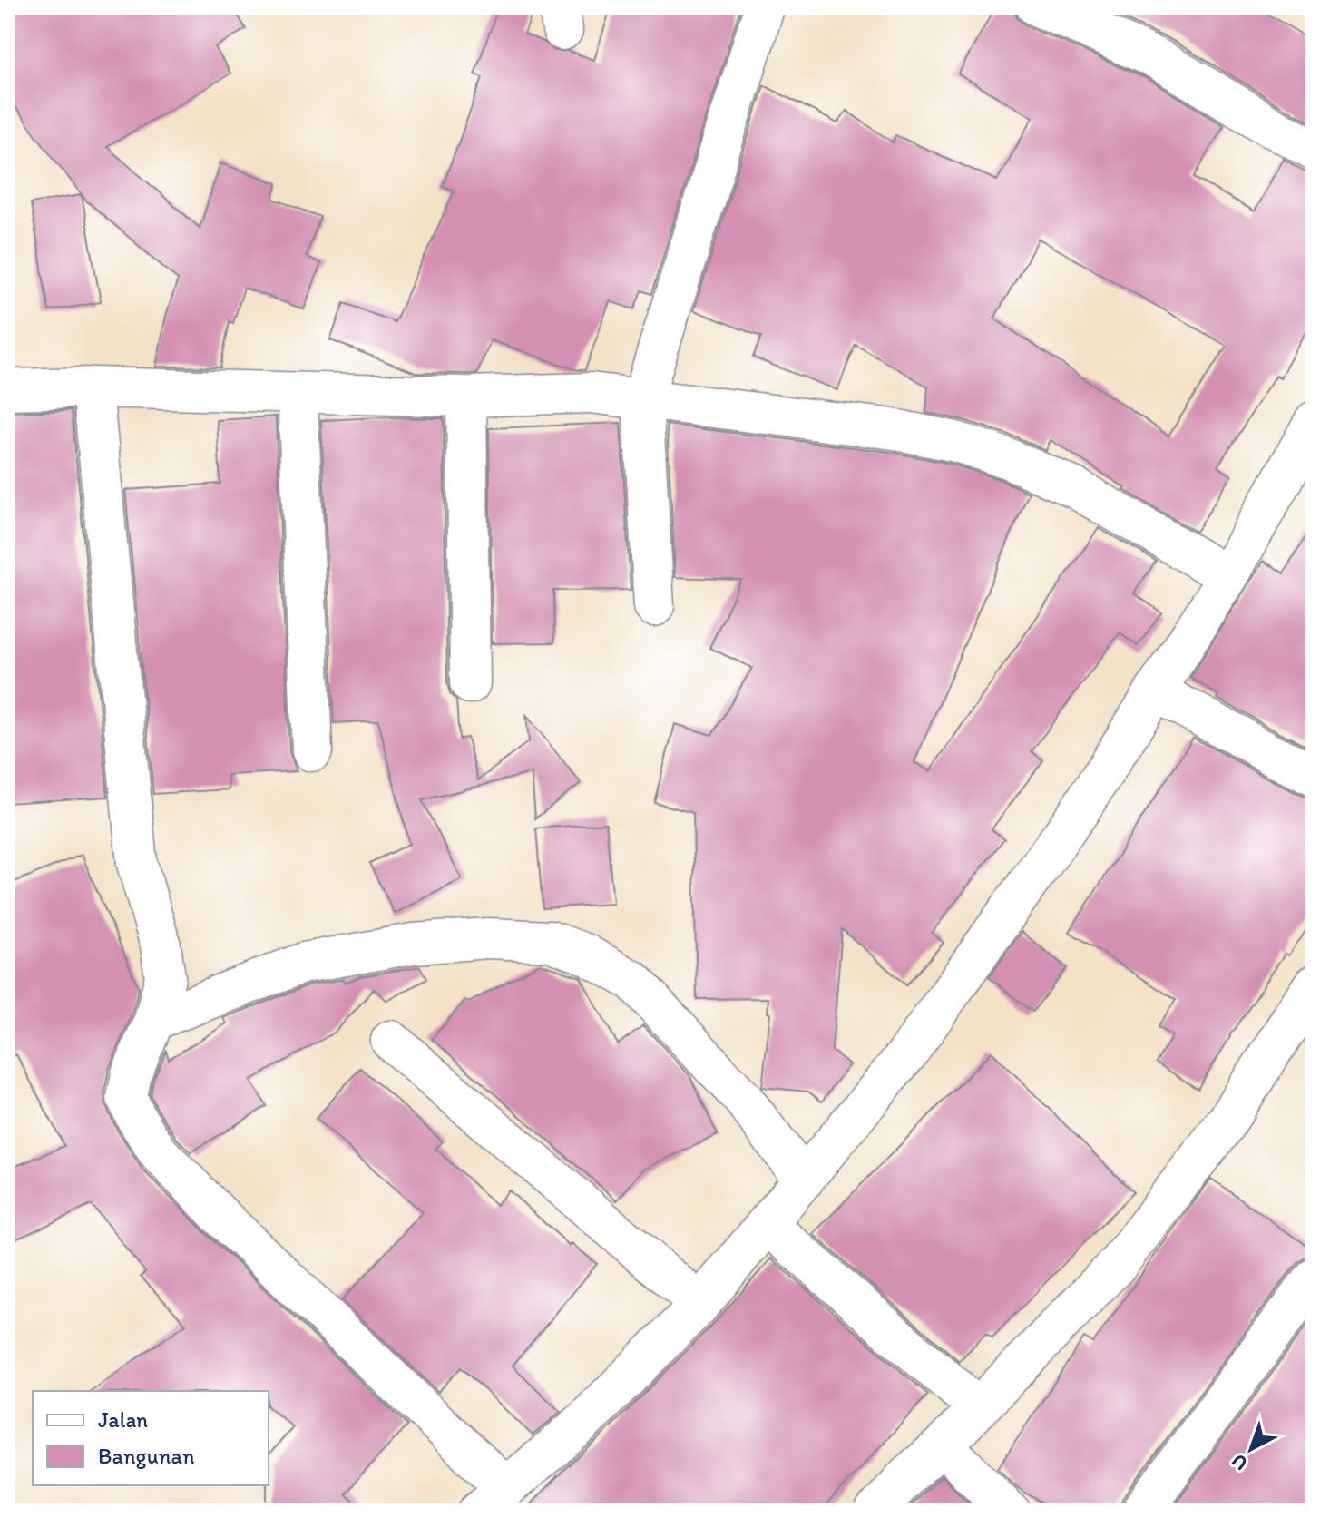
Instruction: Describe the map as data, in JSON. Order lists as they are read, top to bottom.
{
  "legend": ["Jalan", "Bangunan"],
  "north": "bottom left"
}
